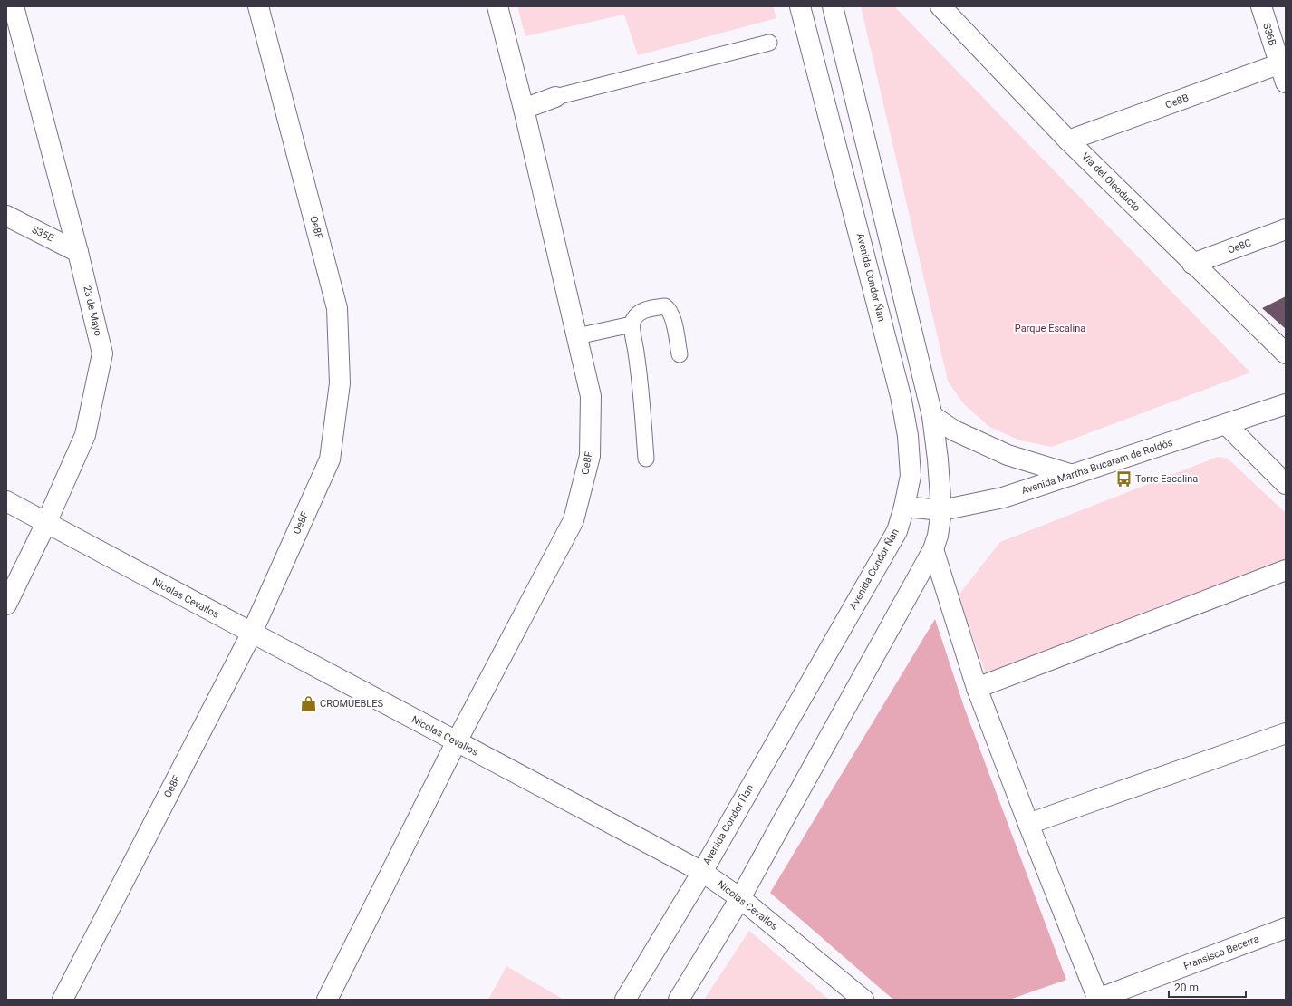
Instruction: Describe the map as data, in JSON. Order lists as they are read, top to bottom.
{
  "streets": {
    "street": [
      "S36B",
      "Oe8B",
      "Via del Oleoducto",
      "Oe8F",
      "S35E",
      "Oe8C",
      "Avenida Condor Ñan",
      "23 de Mayo",
      "Avenida Martha Bucaram de Roldós",
      "Nicolas Cevallos",
      "Fransisco Becerra"
    ]
  },
  "crossings": [
    ["S36B", "Oe8B"],
    ["Oe8B", "Via del Oleoducto"],
    ["Via del Oleoducto", "Oe8C"],
    ["Oe8F", "Nicolas Cevallos"],
    ["S35E", "23 de Mayo"],
    ["Avenida Condor Ñan", "Avenida Martha Bucaram de Roldós"],
    ["Avenida Condor Ñan", "Nicolas Cevallos"],
    ["23 de Mayo", "Nicolas Cevallos"]
  ],
  "parks": ["Parque Escalina"],
  "places": {
    "bus stop": ["Torre Escalina"],
    "shop": ["CROMUEBLES"]
  },
  "scale_bar": "20 m"
}
